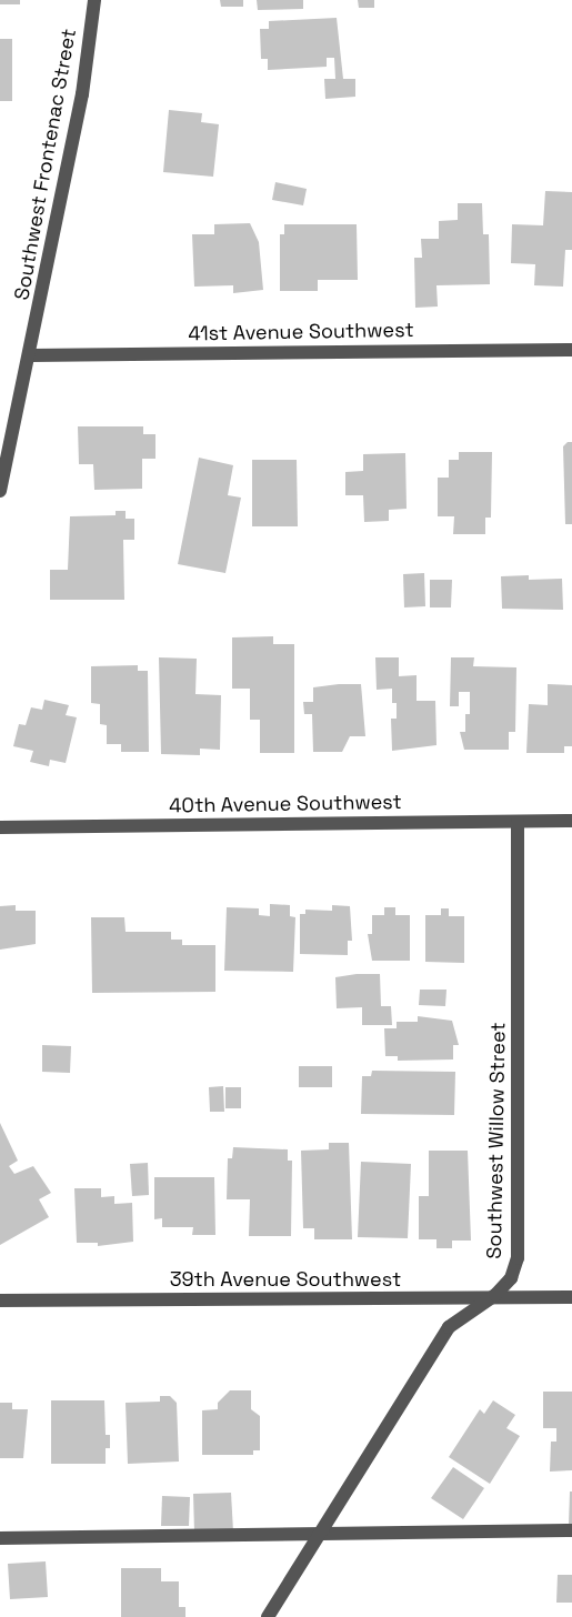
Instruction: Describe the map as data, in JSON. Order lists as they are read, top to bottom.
{
  "streets": {
    "street": [
      "Southwest Frontenac Street",
      "41st Avenue Southwest",
      "40th Avenue Southwest",
      "Southwest Willow Street",
      "39th Avenue Southwest"
    ]
  },
  "crossings": [
    ["Southwest Frontenac Street", "41st Avenue Southwest"],
    ["40th Avenue Southwest", "Southwest Willow Street"],
    ["Southwest Willow Street", "39th Avenue Southwest"]
  ]
}
